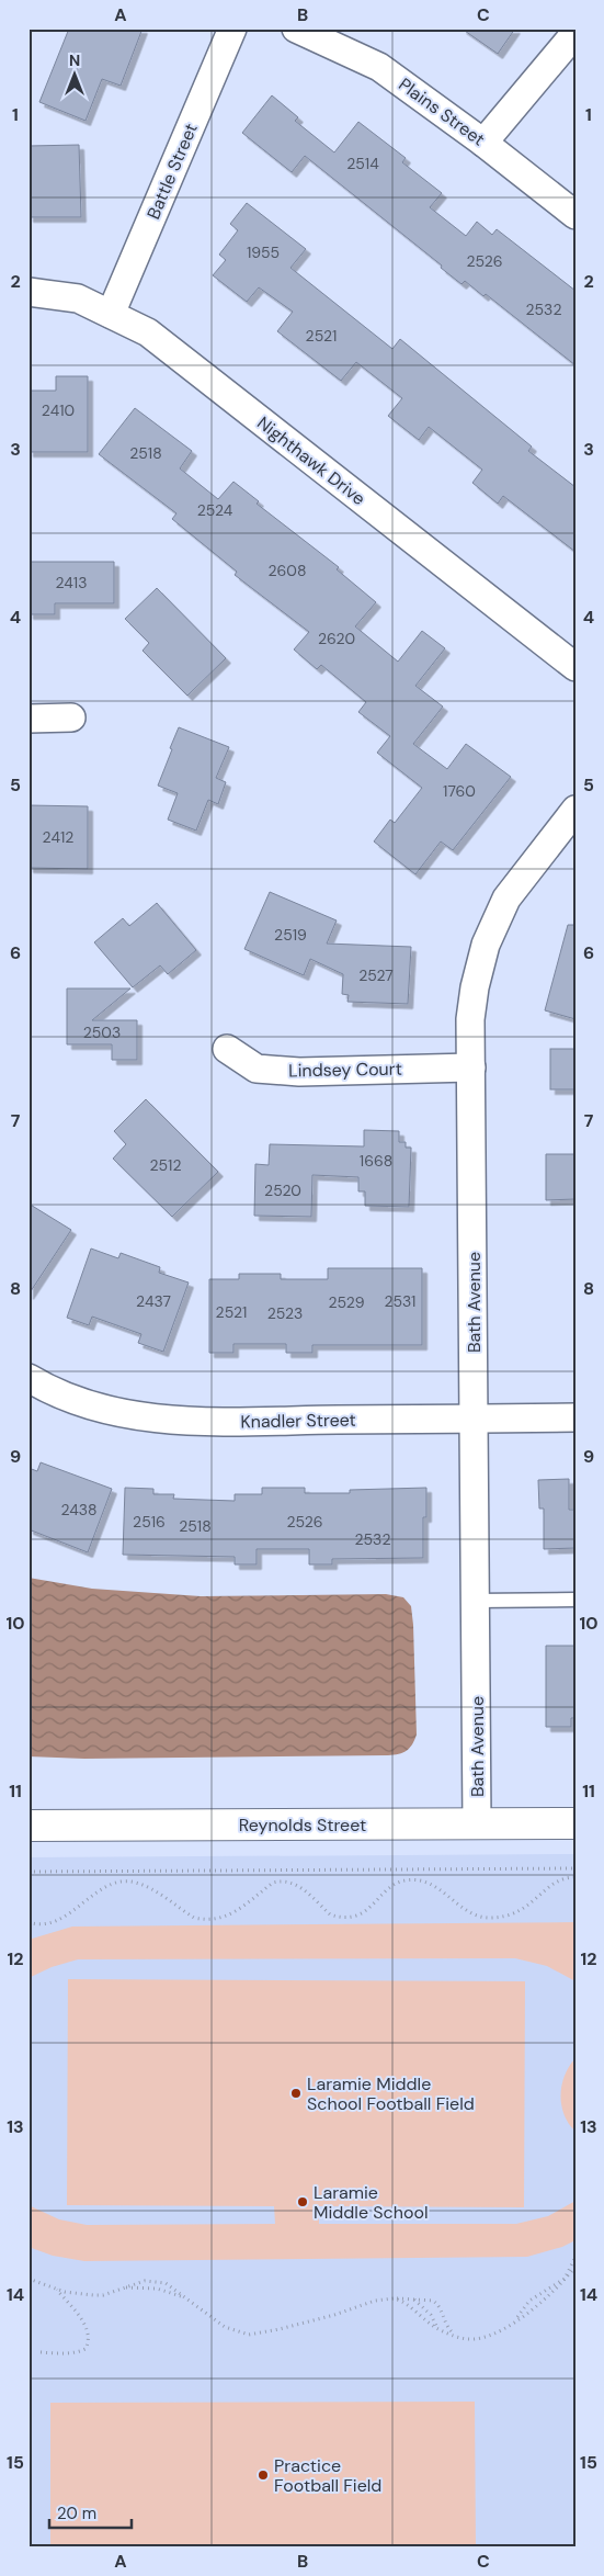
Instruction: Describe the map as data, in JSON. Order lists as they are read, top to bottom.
{
  "streets": {
    "main road": ["Reynolds Street"],
    "street": [
      "Plains Street",
      "Battle Street",
      "Nighthawk Drive",
      "Lindsey Court",
      "Bath Avenue",
      "Knadler Street"
    ]
  },
  "crossings": [
    ["Battle Street", "Nighthawk Drive"],
    ["Lindsey Court", "Bath Avenue"],
    ["Bath Avenue", "Knadler Street"],
    ["Bath Avenue", "Reynolds Street"]
  ],
  "places": ["Laramie Middle School Football Field", "Laramie Middle School", "Practice Football Field"],
  "house_numbers": [
    "2514",
    "1955",
    "2526",
    "2532",
    "2521",
    "2410",
    "2518",
    "2524",
    "2608",
    "2413",
    "2620",
    "1760",
    "2412",
    "2519",
    "2527",
    "2503",
    "1668",
    "2512",
    "2520",
    "2437",
    "2531",
    "2529",
    "2521",
    "2523",
    "2438",
    "2516",
    "2526",
    "2518",
    "2532"
  ],
  "scale_bar": "20 m",
  "north": "top",
  "grid": {
    "columns": ["A", "B", "C"],
    "rows": [
      "1",
      "2",
      "3",
      "4",
      "5",
      "6",
      "7",
      "8",
      "9",
      "10",
      "11",
      "12",
      "13",
      "14",
      "15"
    ]
  }
}
